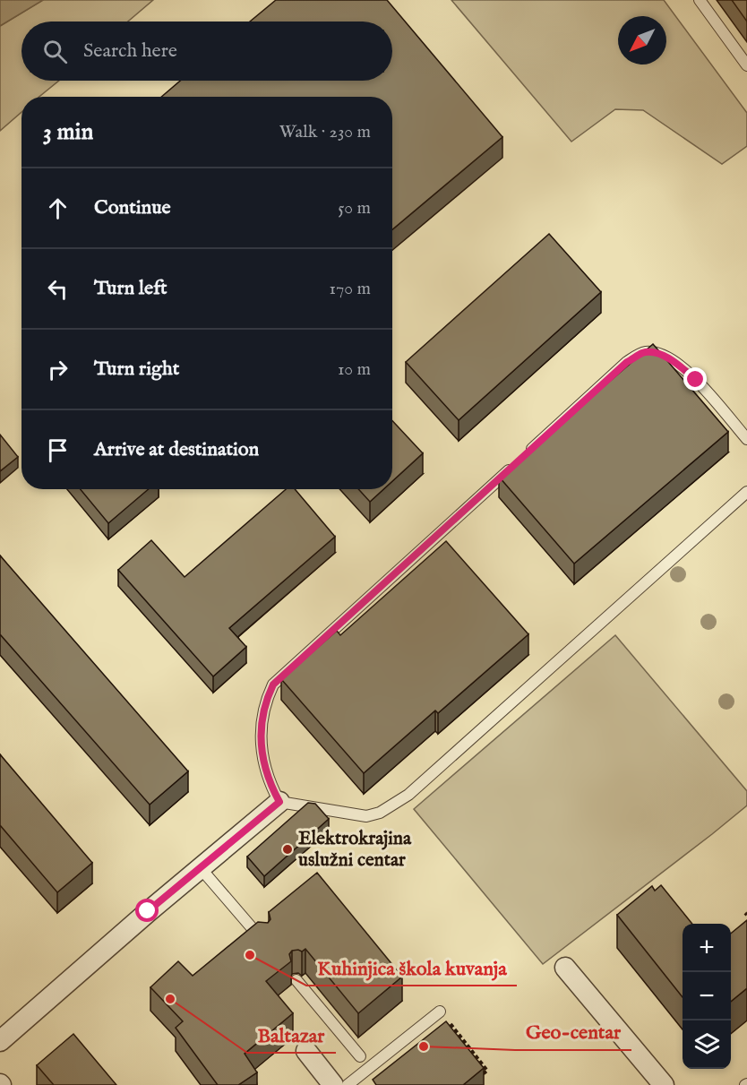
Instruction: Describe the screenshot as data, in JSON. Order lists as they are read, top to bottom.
{
  "places": [
    "Elektrokrajina uslužni centar",
    "Kuhinjica škola kuvanja",
    "Baltazar",
    "Geo-centar"
  ],
  "north": "bottom left",
  "page": {
    "search": "Search here",
    "heading": ["3 min", "Walk · 230 m"],
    "list": [
      ["Continue", "50 m"],
      ["Turn left", "170 m"],
      ["Turn right", "10 m"],
      "Arrive at destination"
    ],
    "map_buttons": ["+", "−"]
  }
}
